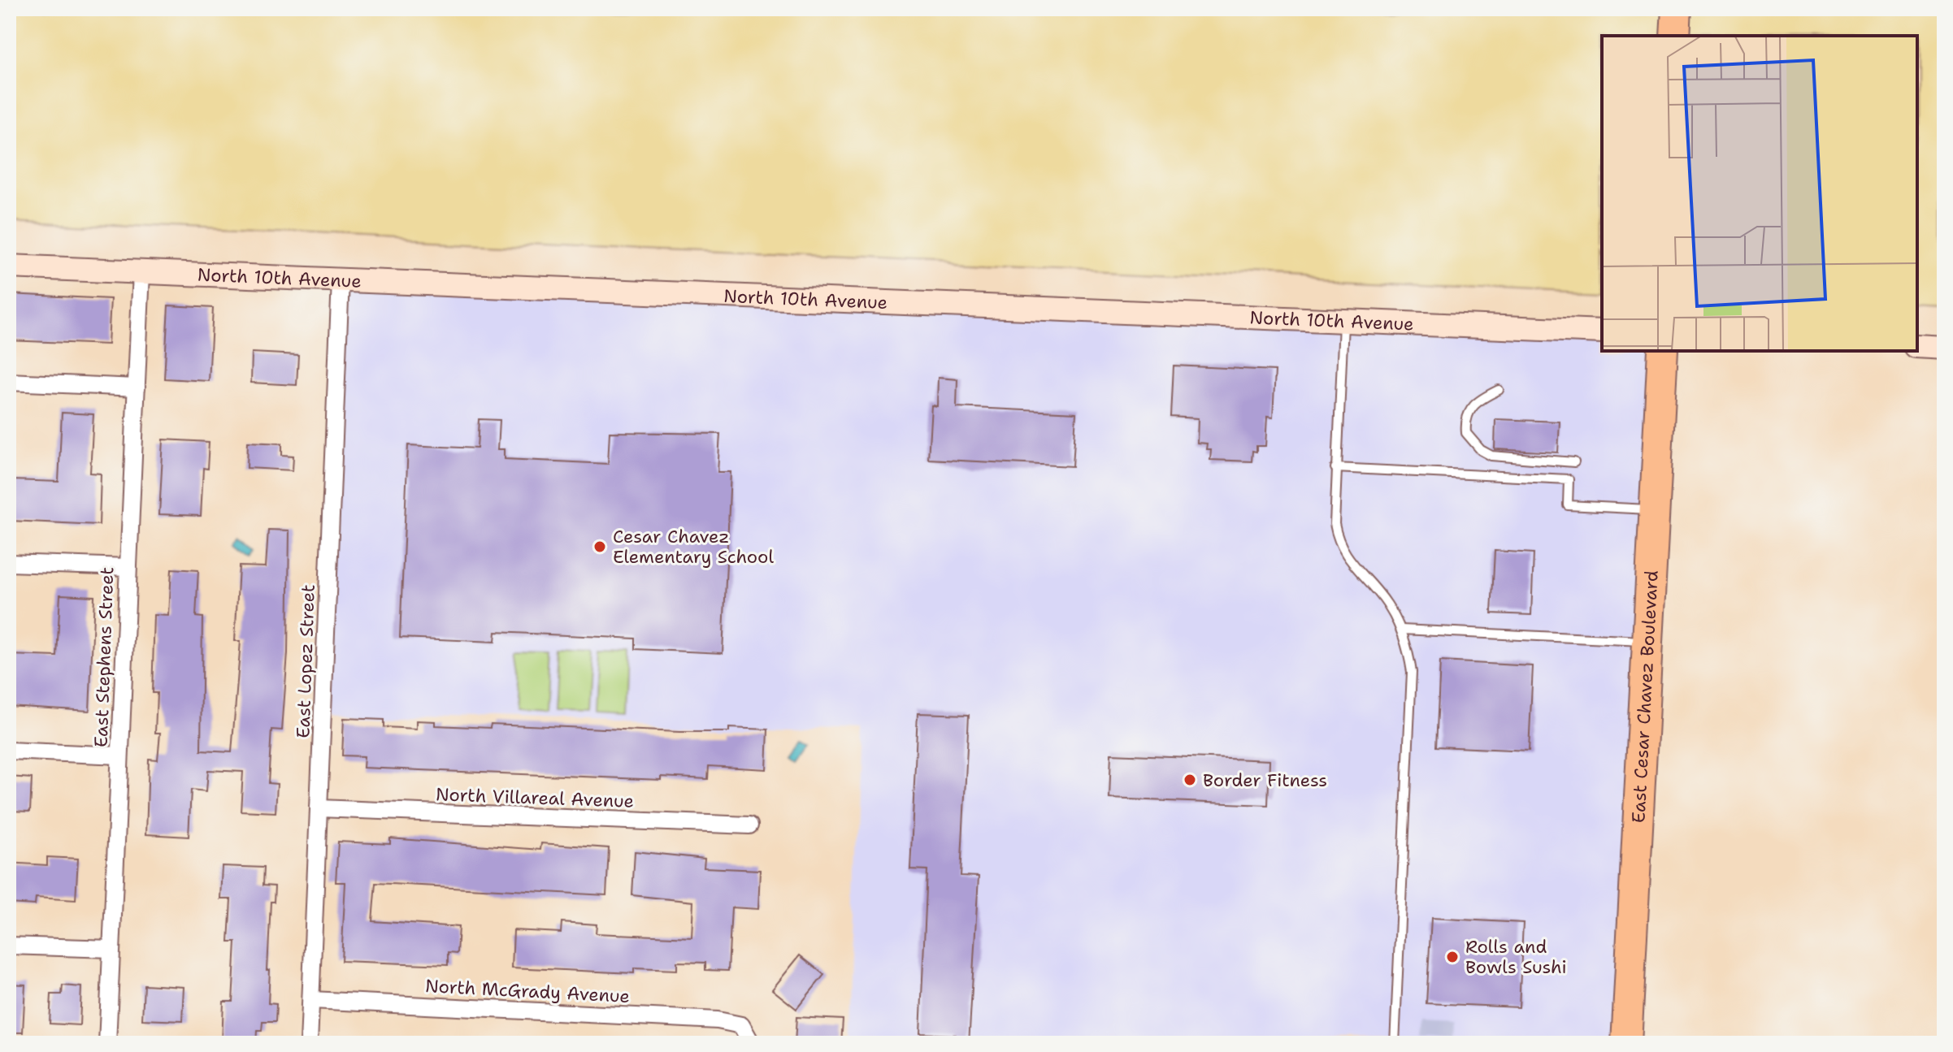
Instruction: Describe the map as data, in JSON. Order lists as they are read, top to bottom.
{
  "streets": {
    "highway": ["East Cesar Chavez Boulevard"],
    "main road": ["North 10th Avenue"],
    "street": [
      "East Stephens Street",
      "East Lopez Street",
      "North Villareal Avenue",
      "North McGrady Avenue"
    ]
  },
  "crossings": [
    ["North 10th Avenue", "East Stephens Street"],
    ["North 10th Avenue", "East Lopez Street"],
    ["East Lopez Street", "North Villareal Avenue"],
    ["East Lopez Street", "North McGrady Avenue"]
  ],
  "places": ["Cesar Chavez Elementary School", "Border Fitness", "Rolls and Bowls Sushi"]
}
